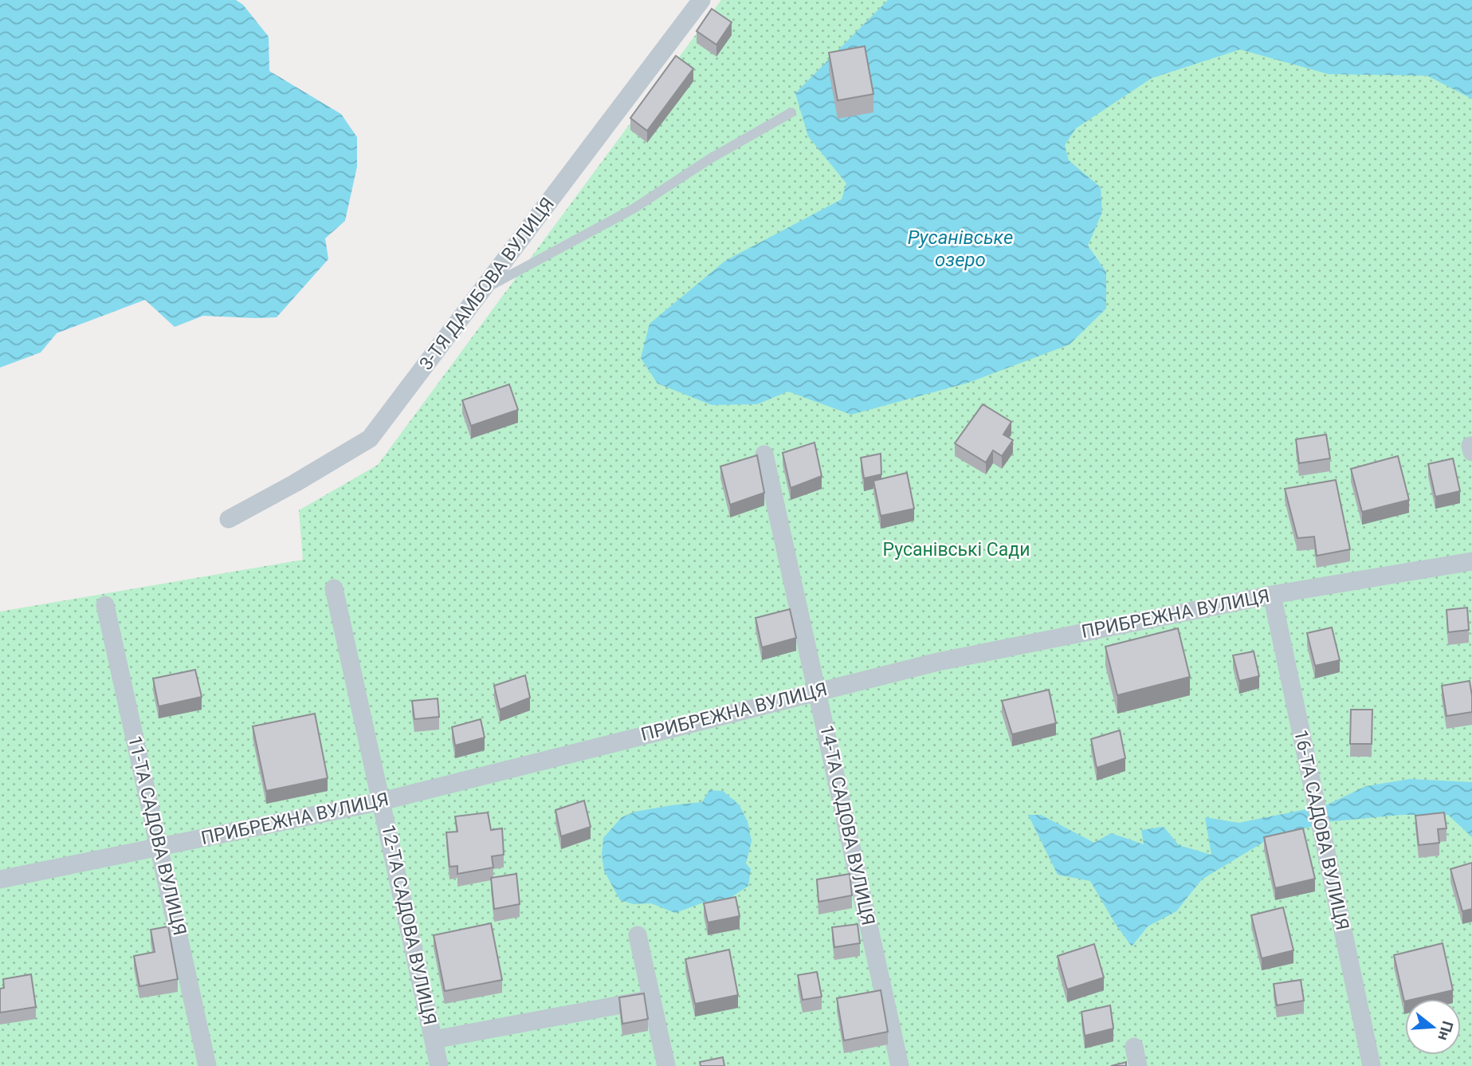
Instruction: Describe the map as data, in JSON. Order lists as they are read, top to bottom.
{
  "streets": {
    "street": [
      "3-ТЯ ДАМБОВА ВУЛИЦЯ",
      "ПРИБРЕЖНА ВУЛИЦЯ",
      "14-ТА САДОВА ВУЛИЦЯ",
      "16-ТА САДОВА ВУЛИЦЯ",
      "11-ТА САДОВА ВУЛИЦЯ",
      "12-ТА САДОВА ВУЛИЦЯ"
    ]
  },
  "crossings": [
    ["ПРИБРЕЖНА ВУЛИЦЯ", "14-ТА САДОВА ВУЛИЦЯ"],
    ["ПРИБРЕЖНА ВУЛИЦЯ", "16-ТА САДОВА ВУЛИЦЯ"],
    ["ПРИБРЕЖНА ВУЛИЦЯ", "11-ТА САДОВА ВУЛИЦЯ"],
    ["ПРИБРЕЖНА ВУЛИЦЯ", "12-ТА САДОВА ВУЛИЦЯ"]
  ],
  "water": ["Русанівське озеро"],
  "parks": ["Русанівські Сади"],
  "north": "right"
}
